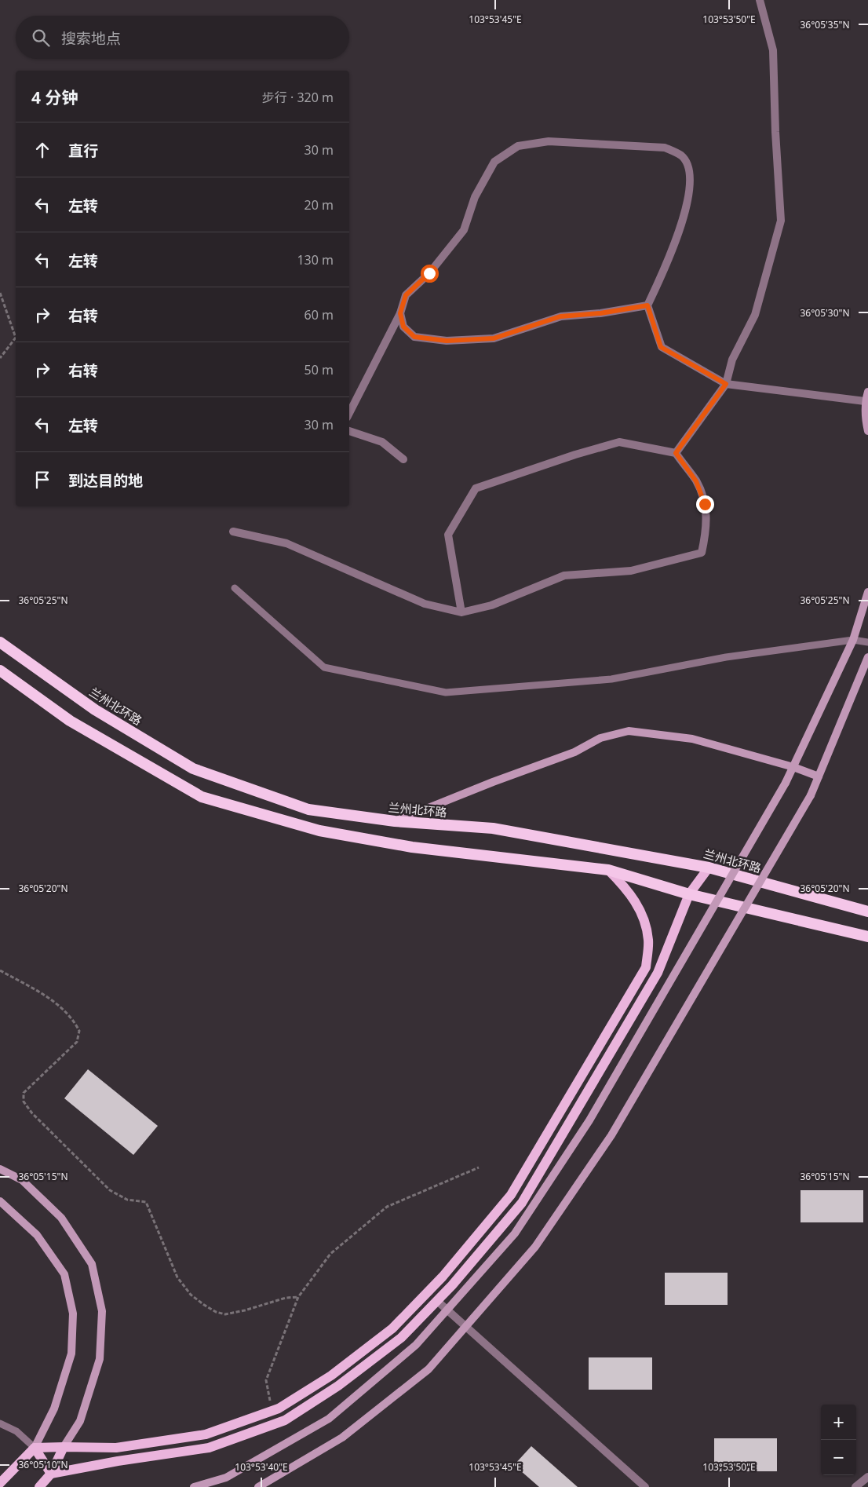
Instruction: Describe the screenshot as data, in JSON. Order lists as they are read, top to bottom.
{
  "streets": {
    "highway": ["兰州北环路"]
  },
  "page": {
    "search": "搜索地点",
    "heading": ["4 分钟", "步行 · 320 m"],
    "list": [
      ["直行", "30 m"],
      ["左转", "20 m"],
      ["左转", "130 m"],
      ["右转", "60 m"],
      ["右转", "50 m"],
      ["左转", "30 m"],
      "到达目的地"
    ],
    "map_buttons": ["+", "−"]
  },
  "coordinates": [
    "103°53'45\"E",
    "103°53'50\"E",
    "36°05'35\"N",
    "36°05'30\"N",
    "36°05'25\"N",
    "36°05'20\"N",
    "36°05'15\"N",
    "36°05'10\"N",
    "103°53'40\"E"
  ]
}
